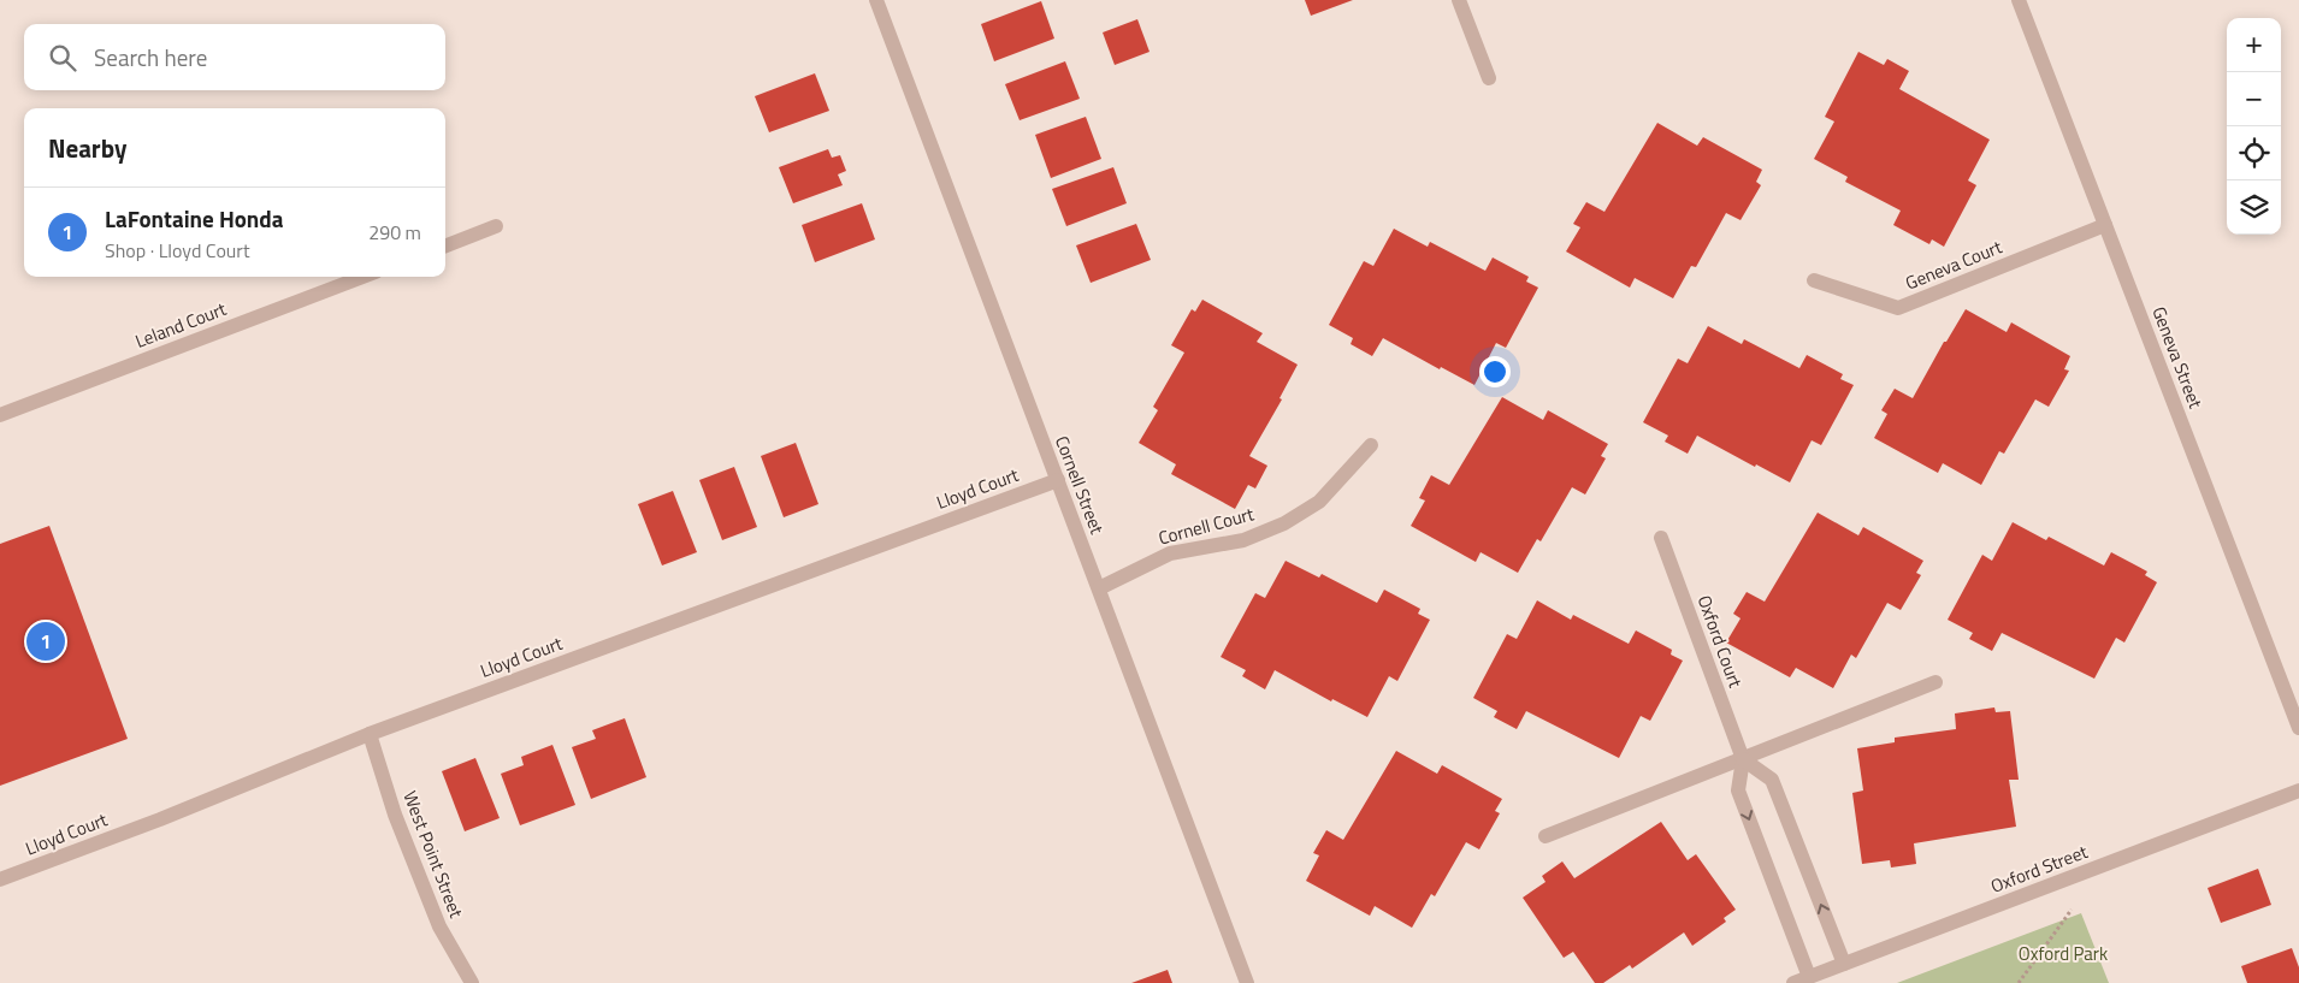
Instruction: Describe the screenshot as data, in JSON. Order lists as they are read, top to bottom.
{
  "streets": {
    "street": [
      "Geneva Court",
      "Leland Court",
      "Geneva Street",
      "Cornell Street",
      "Lloyd Court",
      "Cornell Court",
      "Oxford Court",
      "West Point Street",
      "Oxford Street"
    ]
  },
  "crossings": [
    ["Geneva Court", "Geneva Street"],
    ["Cornell Street", "Lloyd Court"],
    ["Cornell Street", "Cornell Court"],
    ["Lloyd Court", "West Point Street"],
    ["Oxford Court", "Oxford Street"]
  ],
  "parks": ["Oxford Park"],
  "page": {
    "map_buttons": ["+", "−"],
    "search": "Search here",
    "heading": "Nearby",
    "list": [
      {
        "mark": "1",
        "name": "LaFontaine Honda",
        "note": "Shop · Lloyd Court",
        "value": "290 m"
      }
    ],
    "pins": "1"
  }
}
